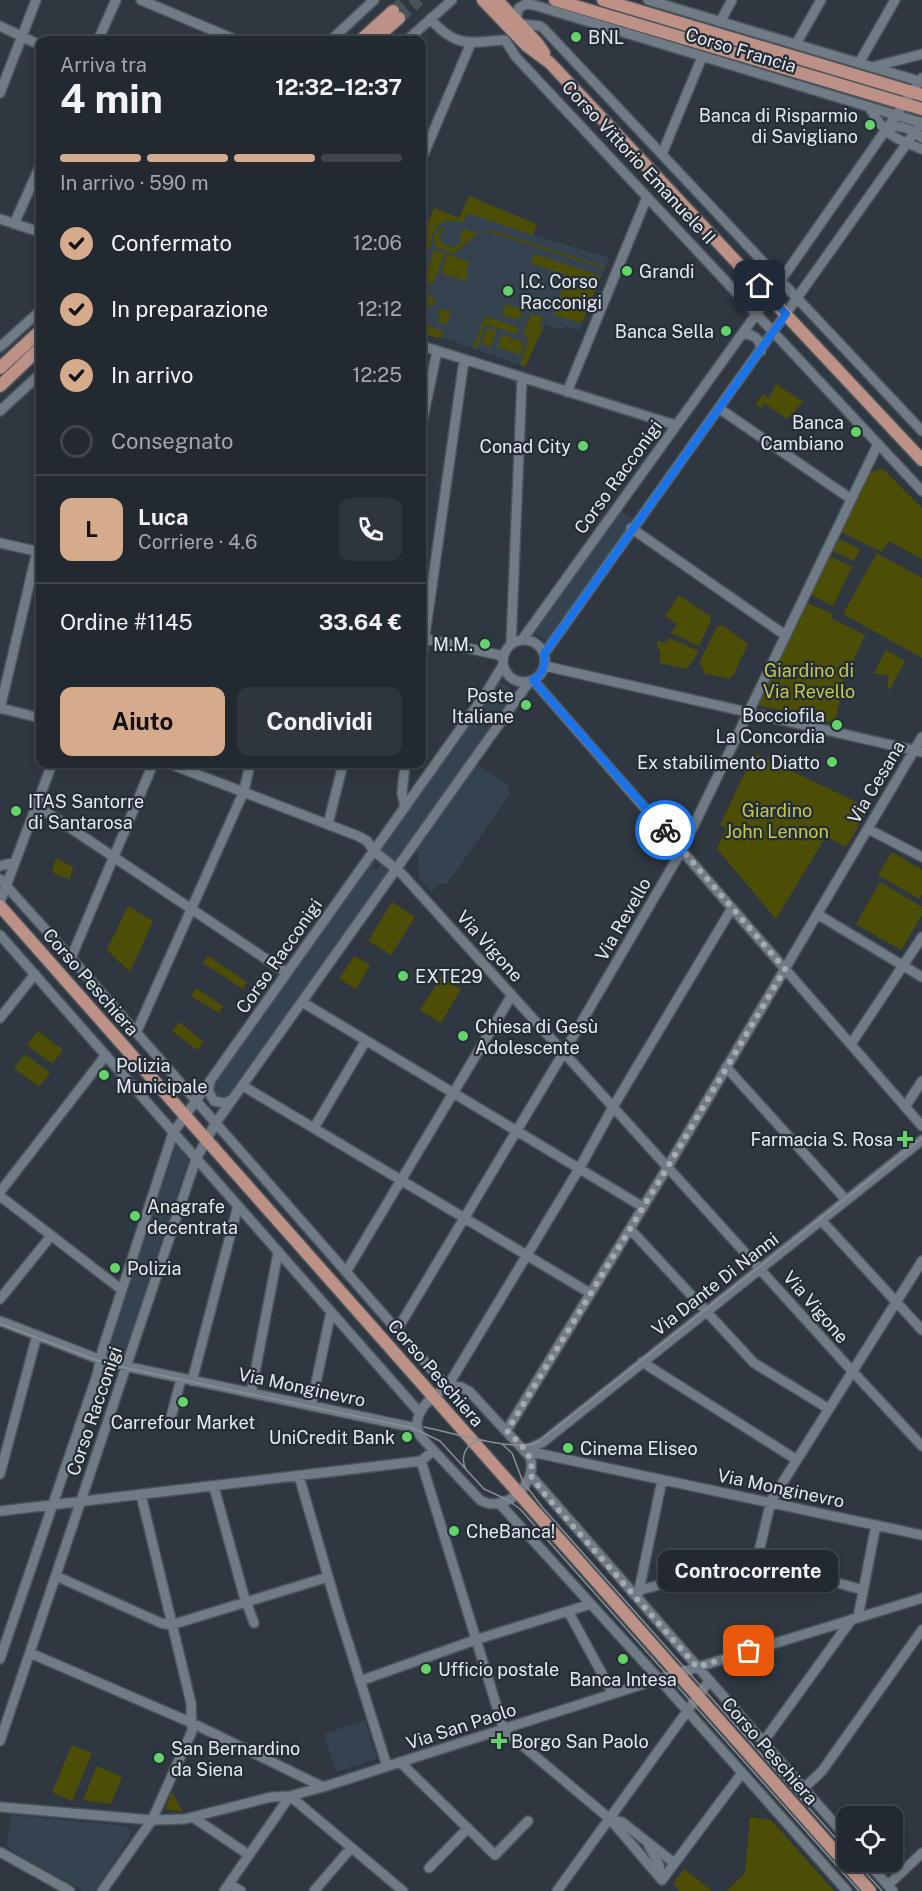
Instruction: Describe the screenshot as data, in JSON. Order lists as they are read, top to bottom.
{
  "streets": {
    "main road": ["Corso Francia", "Corso Vittorio Emanuele II", "Corso Peschiera"],
    "street": [
      "Corso Racconigi",
      "Via Cesana",
      "Via Revello",
      "Via Vigone",
      "Via Dante Di Nanni",
      "Via Monginevro",
      "Via San Paolo"
    ]
  },
  "crossings": [
    ["Corso Francia", "Corso Racconigi"],
    ["Corso Vittorio Emanuele II", "Corso Racconigi"],
    ["Corso Vittorio Emanuele II", "Via Revello"],
    ["Corso Racconigi", "Via Vigone"],
    ["Corso Racconigi", "Corso Peschiera"],
    ["Corso Racconigi", "Via Monginevro"],
    ["Via Cesana", "Via Vigone"],
    ["Via Revello", "Via Vigone"],
    ["Via Revello", "Corso Peschiera"],
    ["Via Vigone", "Via Dante Di Nanni"],
    ["Corso Peschiera", "Via San Paolo"],
    ["Via Dante Di Nanni", "Via Monginevro"]
  ],
  "parks": ["Giardino di Via Revello", "Giardino John Lennon"],
  "places": {
    "other": [
      "BNL",
      "Banca di Risparmio di Savigliano",
      "Grandi",
      "I.C. Corso Racconigi",
      "Banca Sella",
      "Banca Cambiano",
      "Conad City",
      "M.M.",
      "Poste Italiane",
      "Bocciofila La Concordia",
      "Ex stabilimento Diatto",
      "ITAS Santorre di Santarosa",
      "EXTE29",
      "Chiesa di Gesù Adolescente",
      "Polizia Municipale",
      "Anagrafe decentrata",
      "Polizia",
      "Carrefour Market",
      "UniCredit Bank",
      "Cinema Eliseo",
      "CheBanca!",
      "Controcorrente",
      "Banca Intesa",
      "Ufficio postale",
      "San Bernardino da Siena"
    ],
    "health": ["Farmacia S. Rosa", "Borgo San Paolo"]
  },
  "page": {
    "heading": ["4 min", "Arriva tra", "12:32–12:37"],
    "panel": [
      "Luca",
      "Corriere · 4.6",
      "Ordine #1145",
      "33.64 €"
    ],
    "bar": "In arrivo · 590 m",
    "list": [
      ["Confermato", "12:06"],
      ["In preparazione", "12:12"],
      ["In arrivo", "12:25"],
      "Consegnato"
    ],
    "round": "L",
    "buttons": ["Aiuto", "Condividi"],
    "bubble": "Controcorrente"
  }
}
